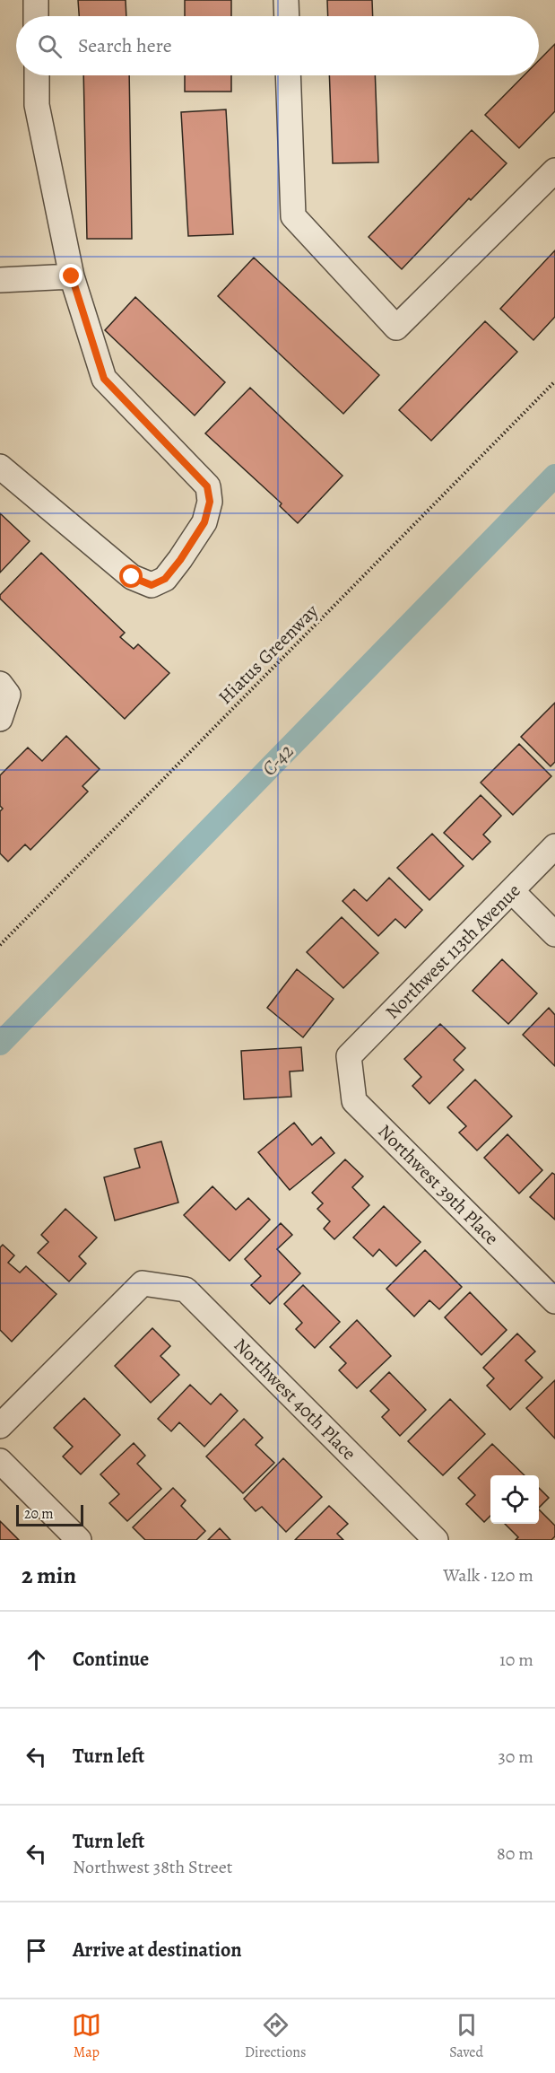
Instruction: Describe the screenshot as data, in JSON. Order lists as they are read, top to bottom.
{
  "streets": {
    "street": ["Northwest 113th Avenue", "Northwest 39th Place", "Northwest 40th Place"],
    "path": ["Hiatus Greenway"]
  },
  "crossings": [
    ["Northwest 113th Avenue", "Northwest 39th Place"]
  ],
  "water": ["C-42"],
  "scale_bar": "20 m",
  "page": {
    "search": "Search here",
    "scale": "20 m",
    "heading": ["2 min", "Walk · 120 m"],
    "list": [
      ["Continue", "10 m"],
      ["Turn left", "30 m"],
      ["Turn left", "Northwest 38th Street", "80 m"],
      "Arrive at destination"
    ],
    "nav": ["Map", "Directions", "Saved"]
  }
}
